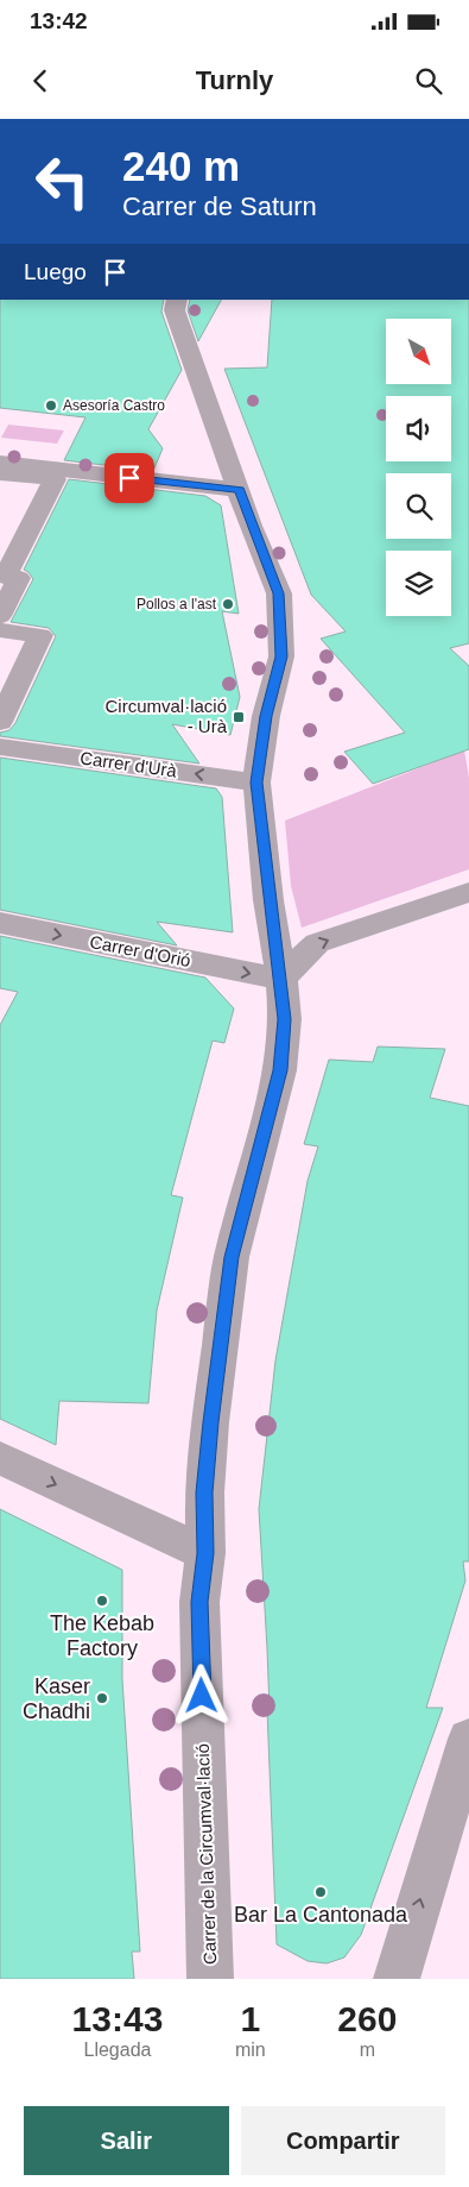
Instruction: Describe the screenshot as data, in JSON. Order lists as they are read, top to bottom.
{
  "streets": {
    "street": ["Carrer d'Urà", "Carrer d'Orió", "Carrer de la Circumval·lació"]
  },
  "crossings": [
    ["Carrer d'Urà", "Carrer de la Circumval·lació"],
    ["Carrer d'Orió", "Carrer de la Circumval·lació"]
  ],
  "one_way": ["Carrer d'Orió"],
  "places": {
    "other": [
      "Asesoría Castro",
      "Pollos a l'ast",
      "The Kebab Factory",
      "Kaser Chadhi",
      "Bar La Cantonada"
    ],
    "transit": ["Circumval·lació - Urà"]
  },
  "north": "bottom right",
  "page": {
    "status": "13:42",
    "header": "Turnly",
    "turn": ["240 m", "Carrer de Saturn"],
    "then": "Luego",
    "eta": [
      "13:43",
      "Llegada",
      "1",
      "min",
      "260",
      "m"
    ],
    "buttons": ["Salir", "Compartir"]
  }
}
